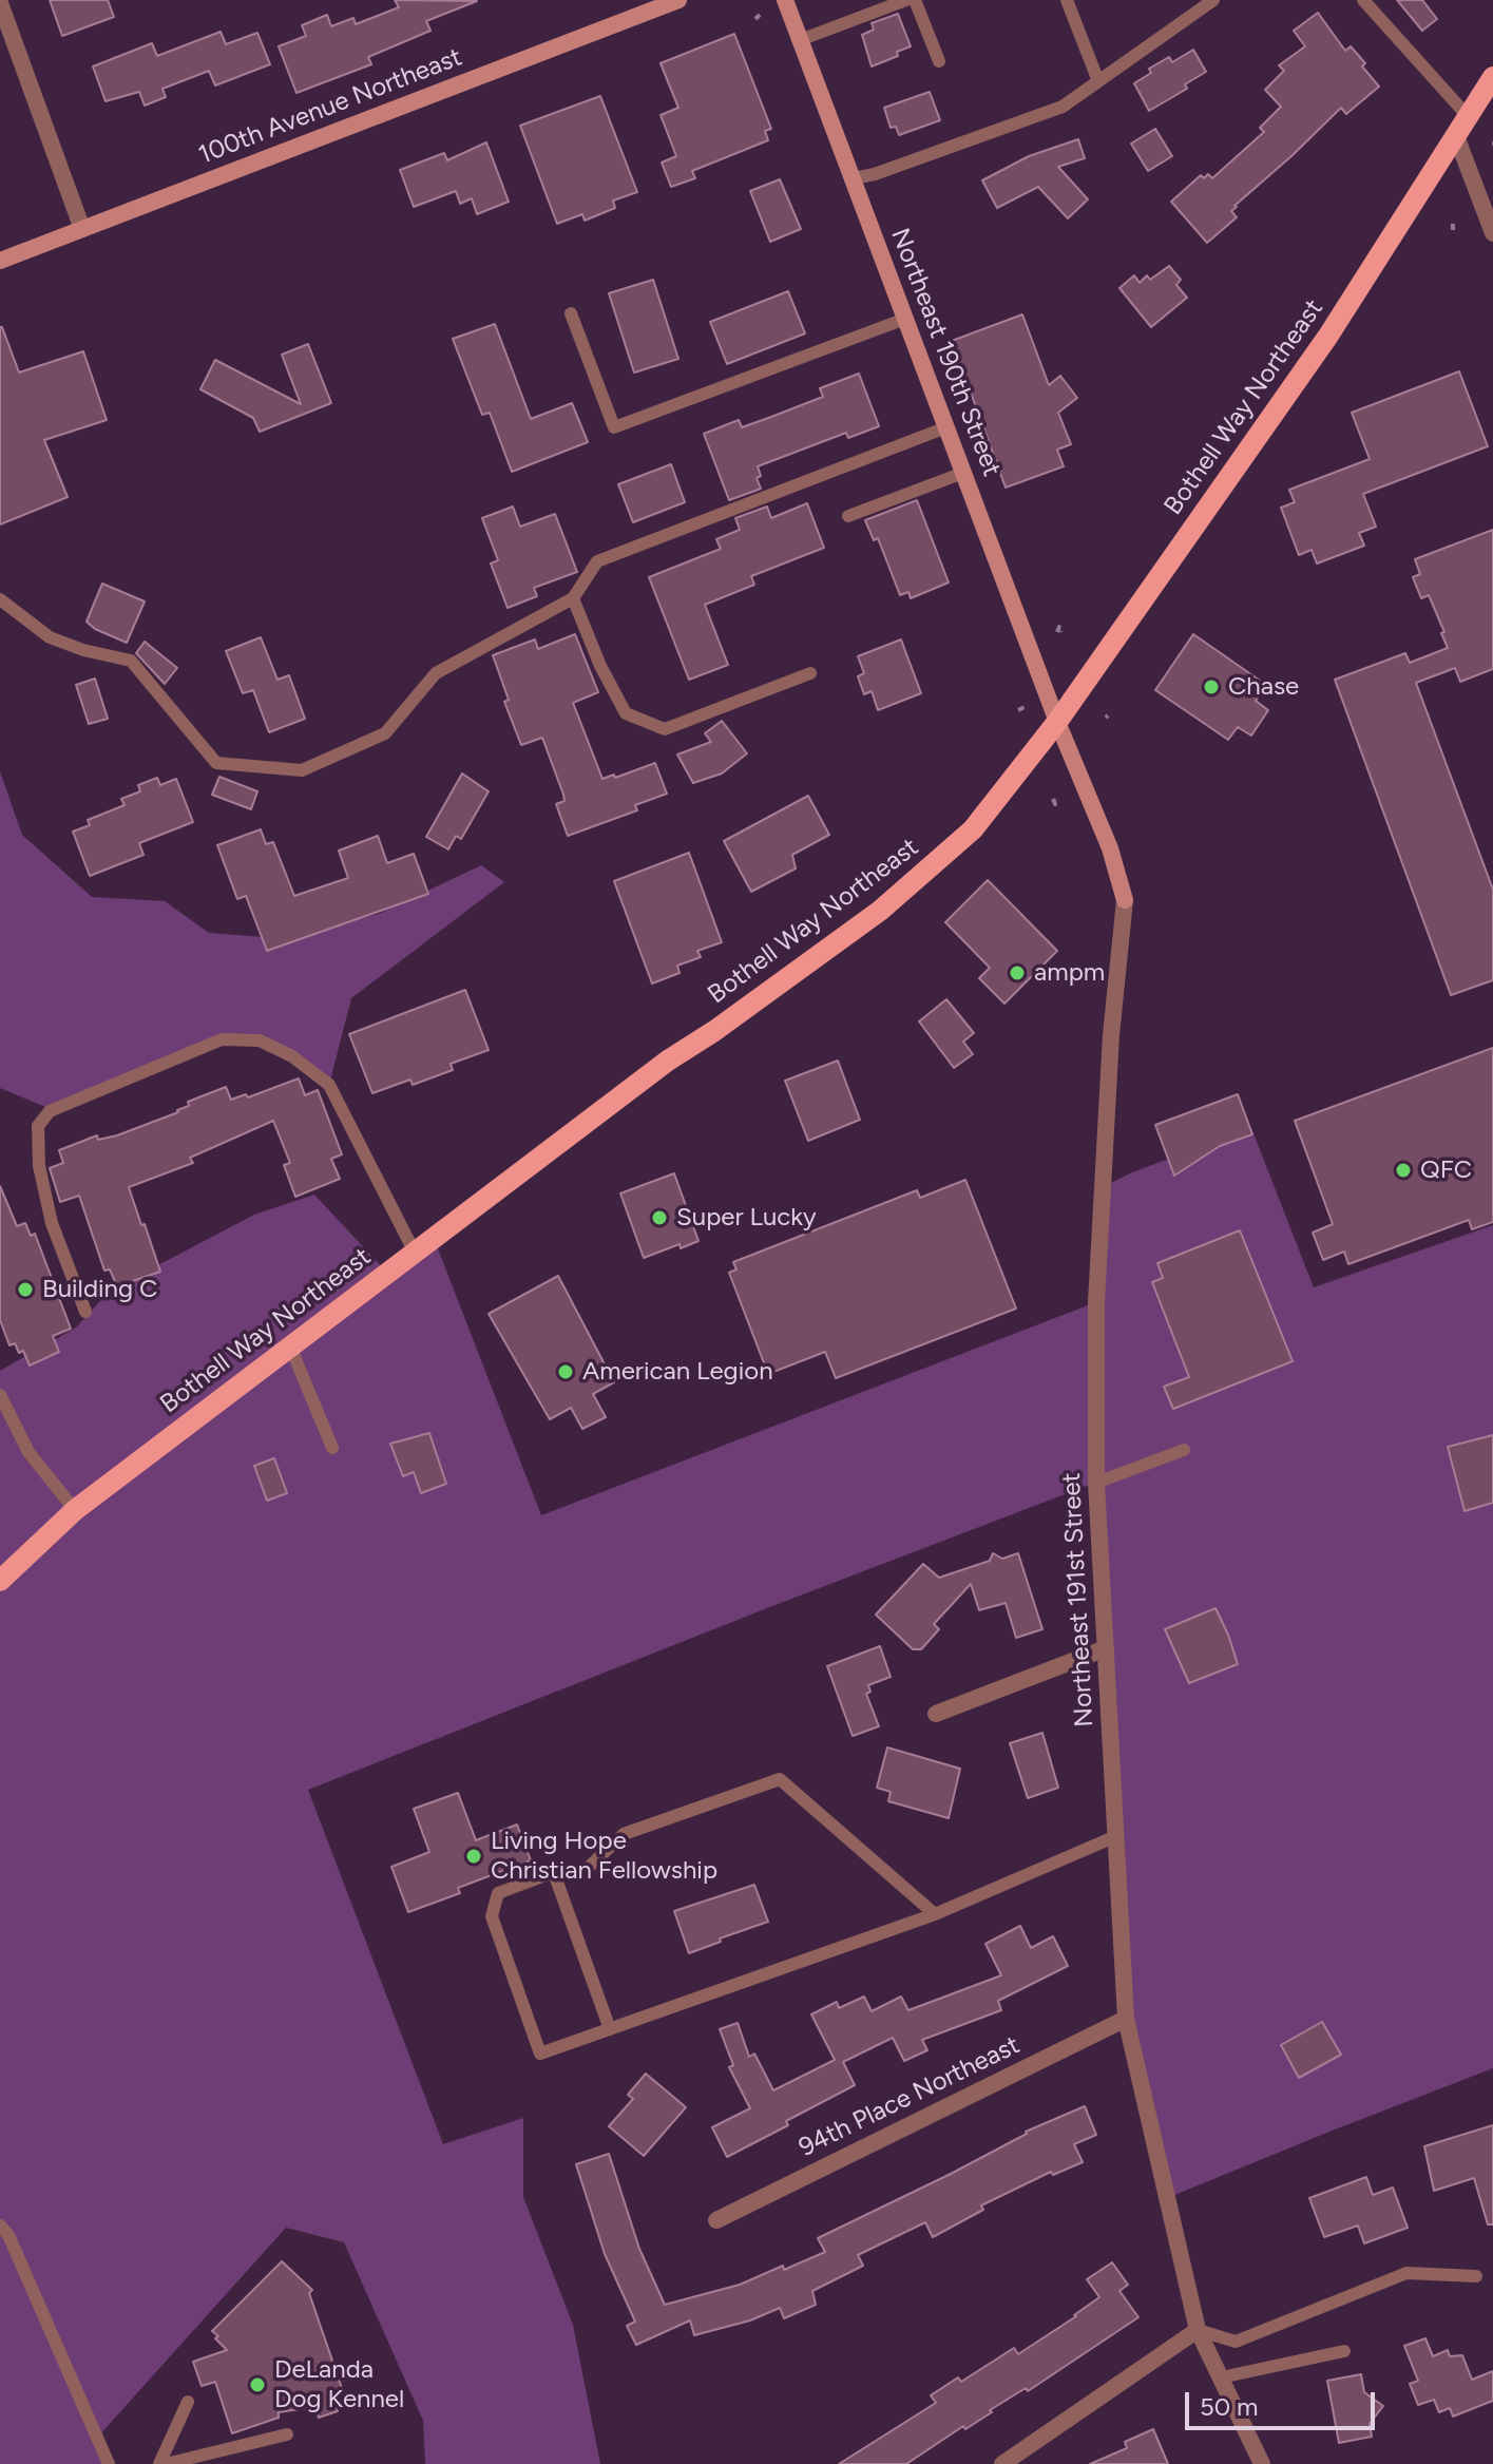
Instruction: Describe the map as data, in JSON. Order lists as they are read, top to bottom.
{
  "streets": {
    "main road": ["Bothell Way Northeast"],
    "street": [
      "100th Avenue Northeast",
      "Northeast 190th Street",
      "Northeast 191st Street",
      "94th Place Northeast"
    ]
  },
  "crossings": [
    ["Northeast 190th Street", "Bothell Way Northeast"],
    ["Northeast 190th Street", "Northeast 191st Street"],
    ["Bothell Way Northeast", "Northeast 191st Street"],
    ["Northeast 191st Street", "94th Place Northeast"]
  ],
  "places": [
    "Chase",
    "ampm",
    "QFC",
    "Super Lucky",
    "Building C",
    "American Legion",
    "Living Hope Christian Fellowship",
    "DeLanda Dog Kennel"
  ],
  "scale_bar": "50 m"
}
